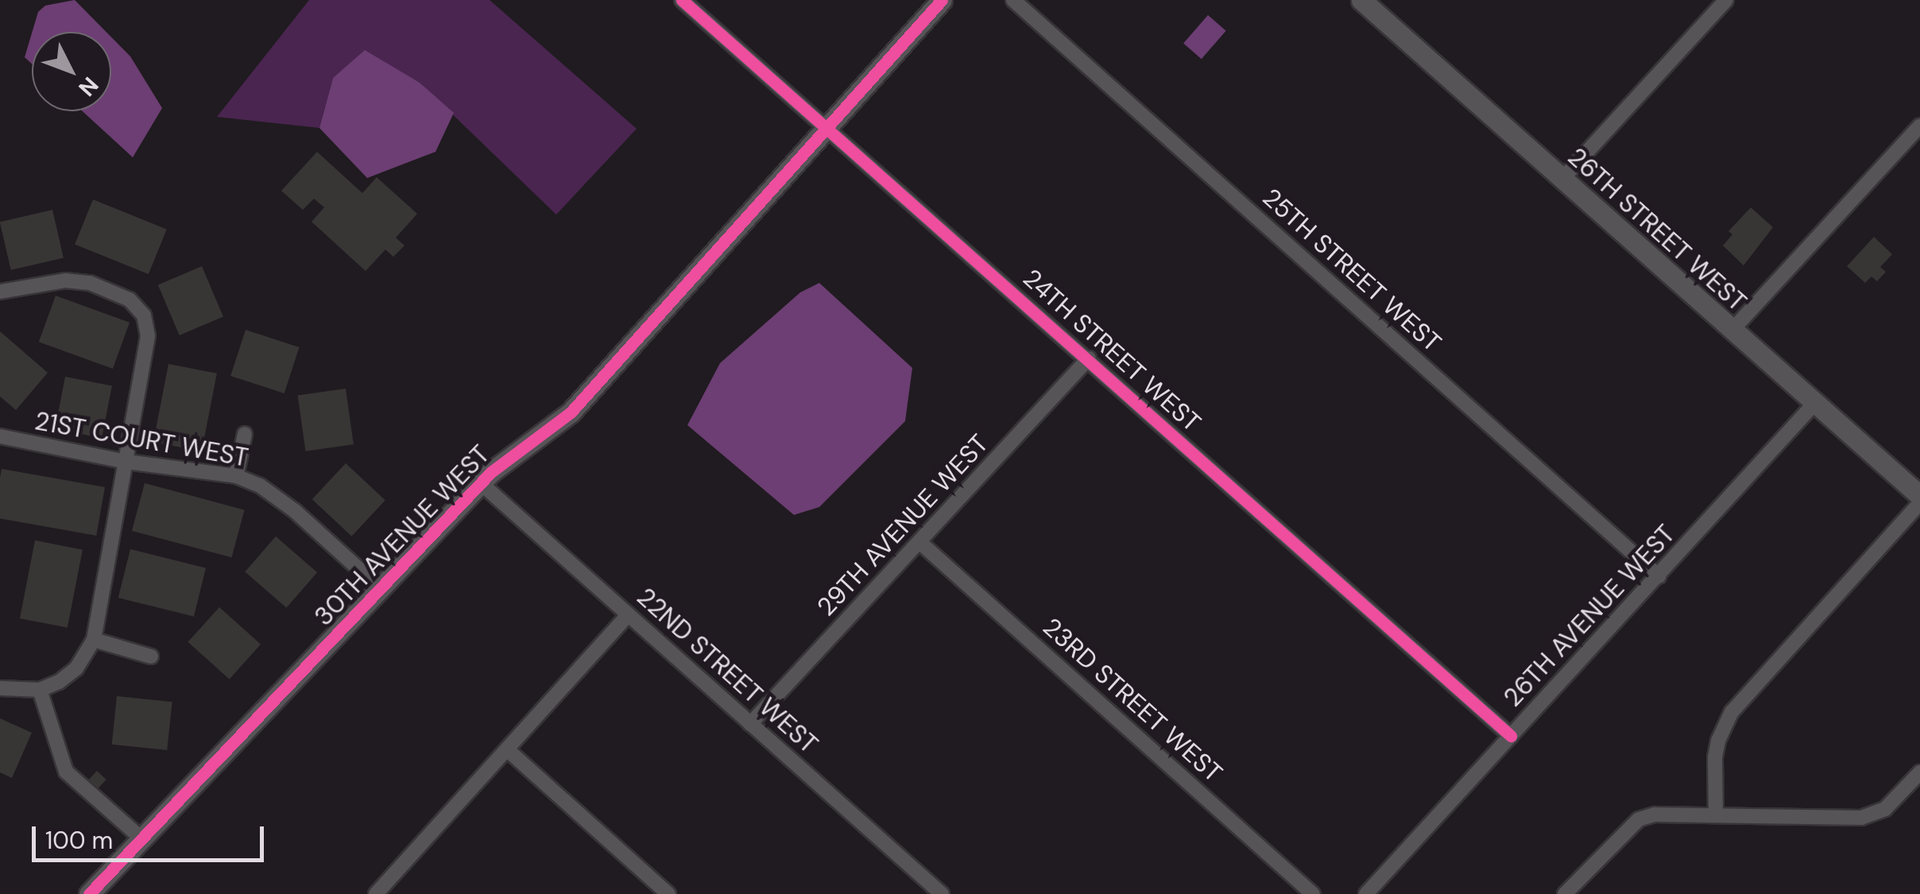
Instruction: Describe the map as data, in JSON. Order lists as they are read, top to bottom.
{
  "streets": {
    "street": [
      "26TH STREET WEST",
      "25TH STREET WEST",
      "24TH STREET WEST",
      "21ST COURT WEST",
      "29TH AVENUE WEST",
      "30TH AVENUE WEST",
      "26TH AVENUE WEST",
      "22ND STREET WEST",
      "23RD STREET WEST"
    ]
  },
  "crossings": [
    ["26TH STREET WEST", "26TH AVENUE WEST"],
    ["25TH STREET WEST", "26TH AVENUE WEST"],
    ["24TH STREET WEST", "29TH AVENUE WEST"],
    ["24TH STREET WEST", "30TH AVENUE WEST"],
    ["24TH STREET WEST", "26TH AVENUE WEST"],
    ["21ST COURT WEST", "30TH AVENUE WEST"],
    ["29TH AVENUE WEST", "22ND STREET WEST"],
    ["29TH AVENUE WEST", "23RD STREET WEST"],
    ["30TH AVENUE WEST", "22ND STREET WEST"]
  ],
  "scale_bar": "100 m",
  "north": "bottom right"
}
